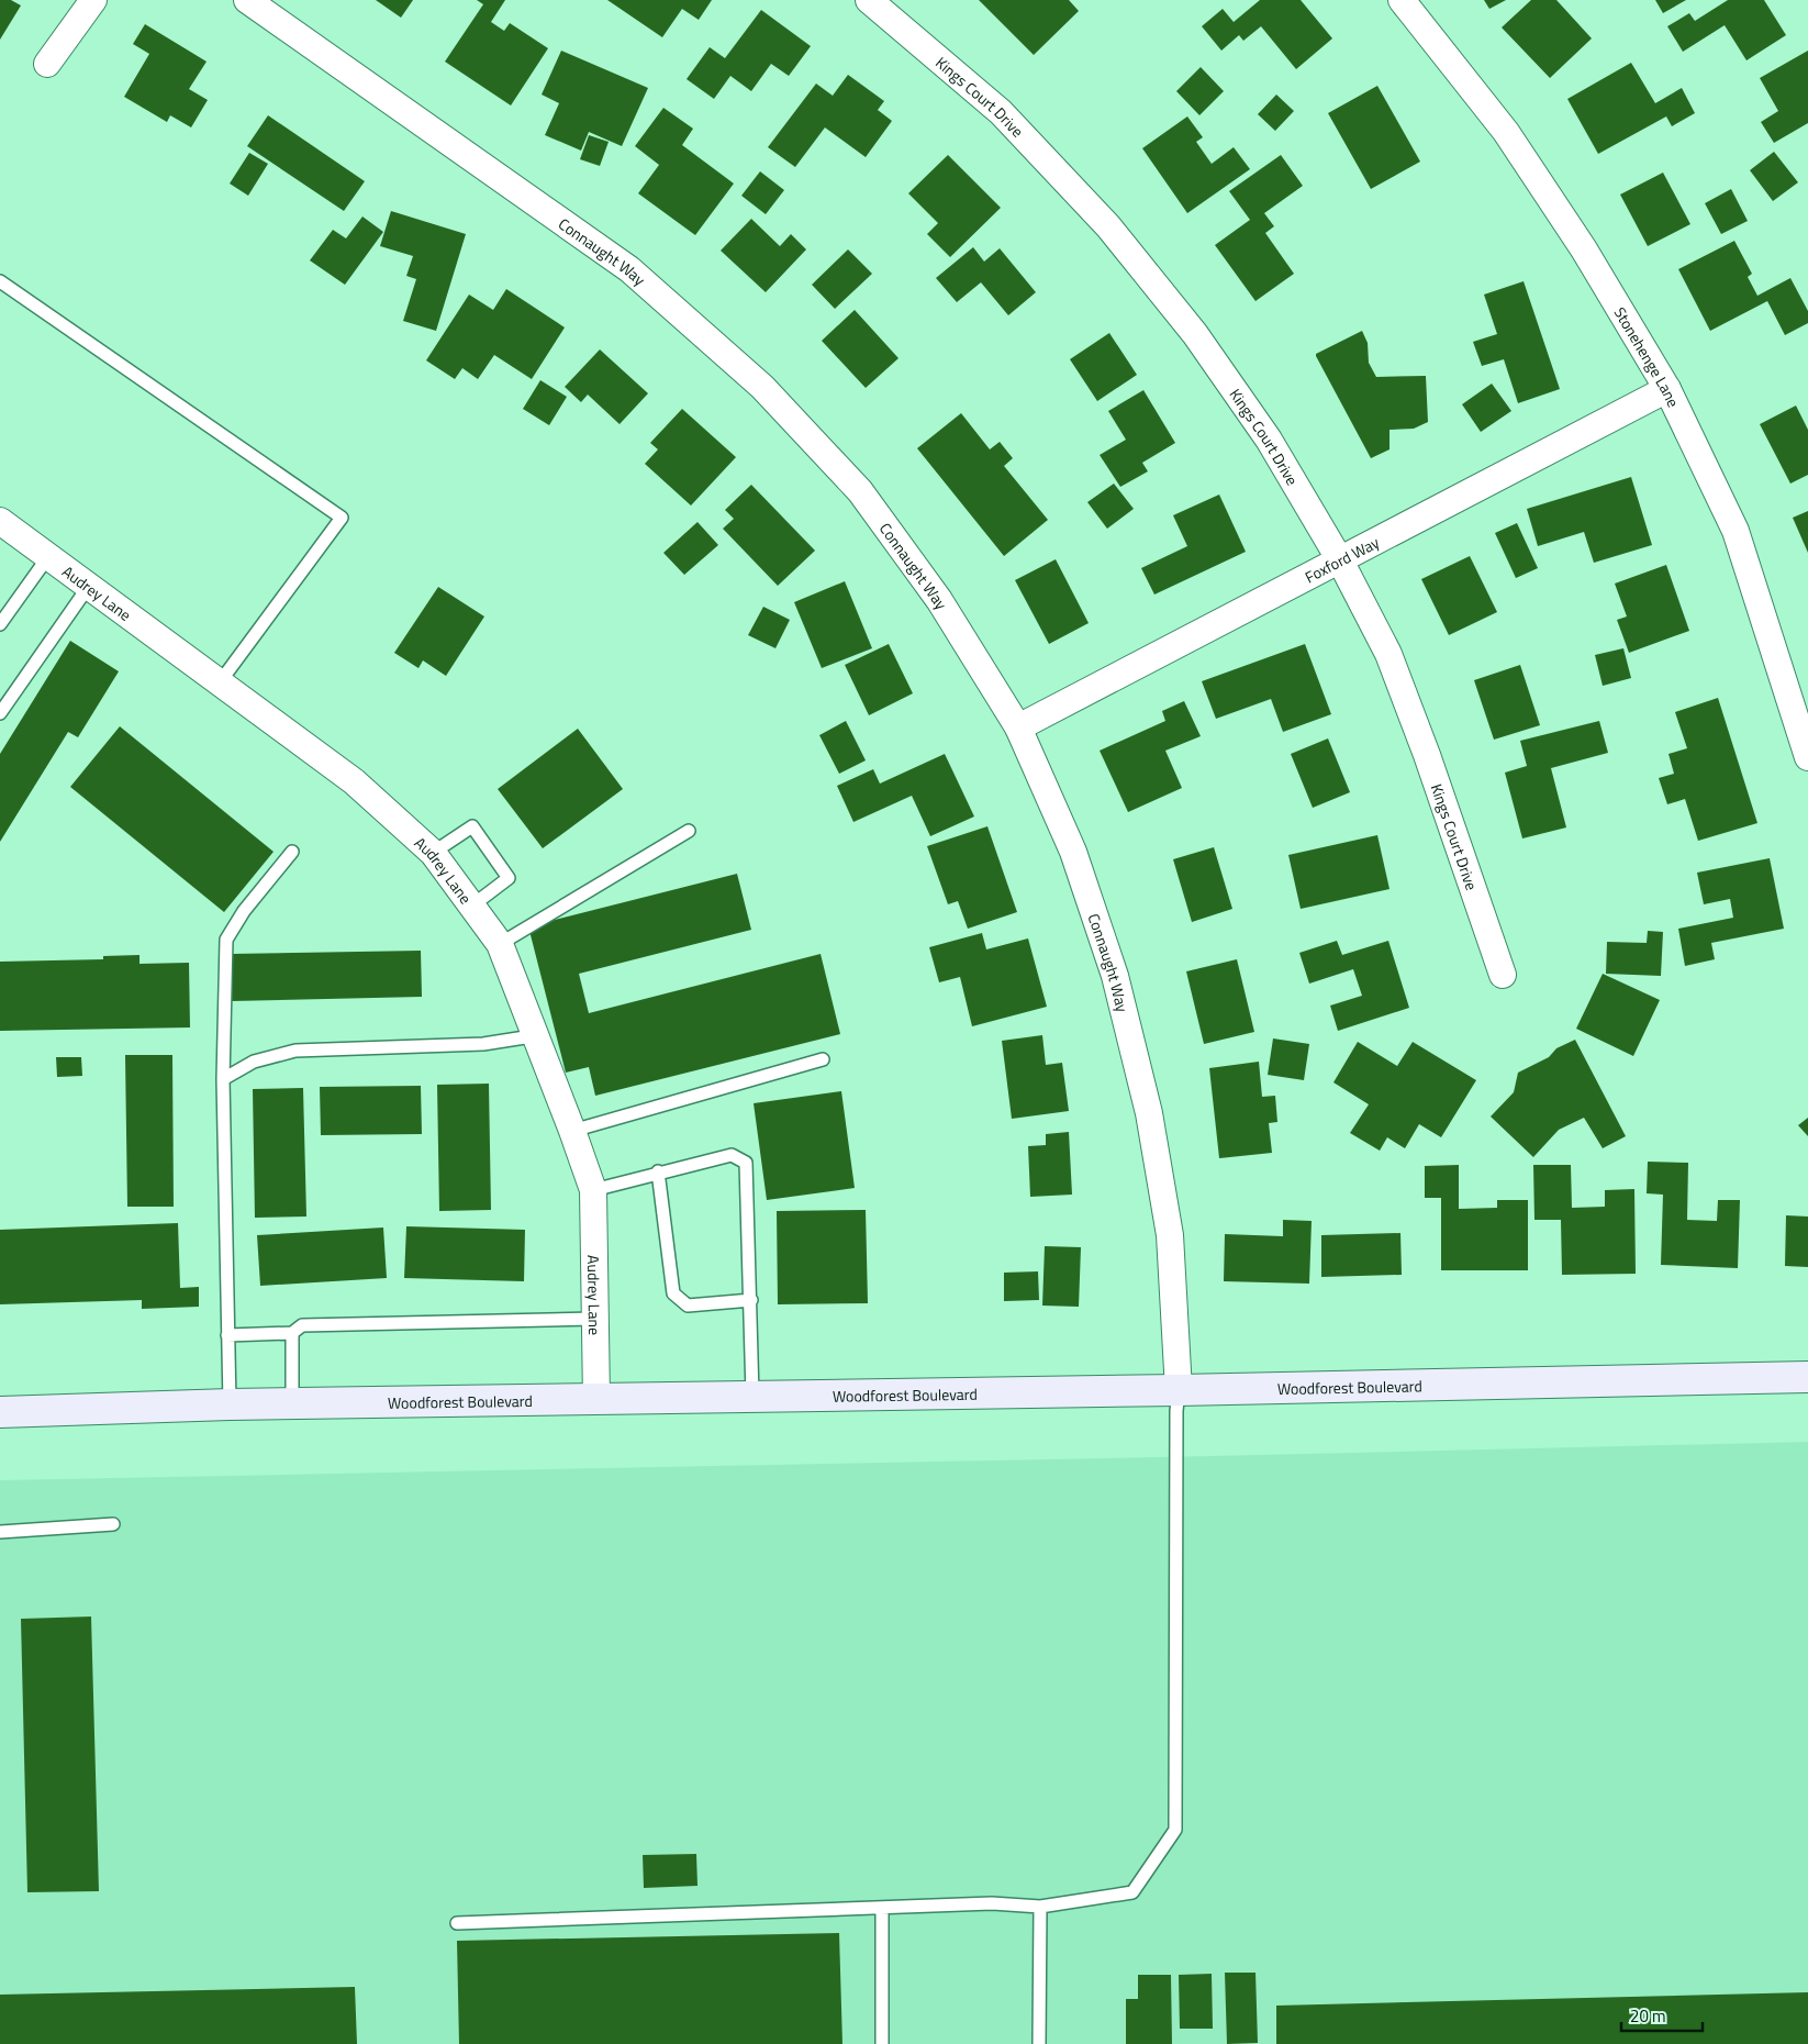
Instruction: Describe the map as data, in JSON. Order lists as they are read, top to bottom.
{
  "streets": {
    "main road": ["Woodforest Boulevard"],
    "street": [
      "Kings Court Drive",
      "Connaught Way",
      "Stonehenge Lane",
      "Foxford Way",
      "Audrey Lane"
    ]
  },
  "crossings": [
    ["Kings Court Drive", "Foxford Way"],
    ["Connaught Way", "Foxford Way"],
    ["Connaught Way", "Woodforest Boulevard"],
    ["Stonehenge Lane", "Foxford Way"],
    ["Audrey Lane", "Woodforest Boulevard"]
  ],
  "scale_bar": "20 m"
}
